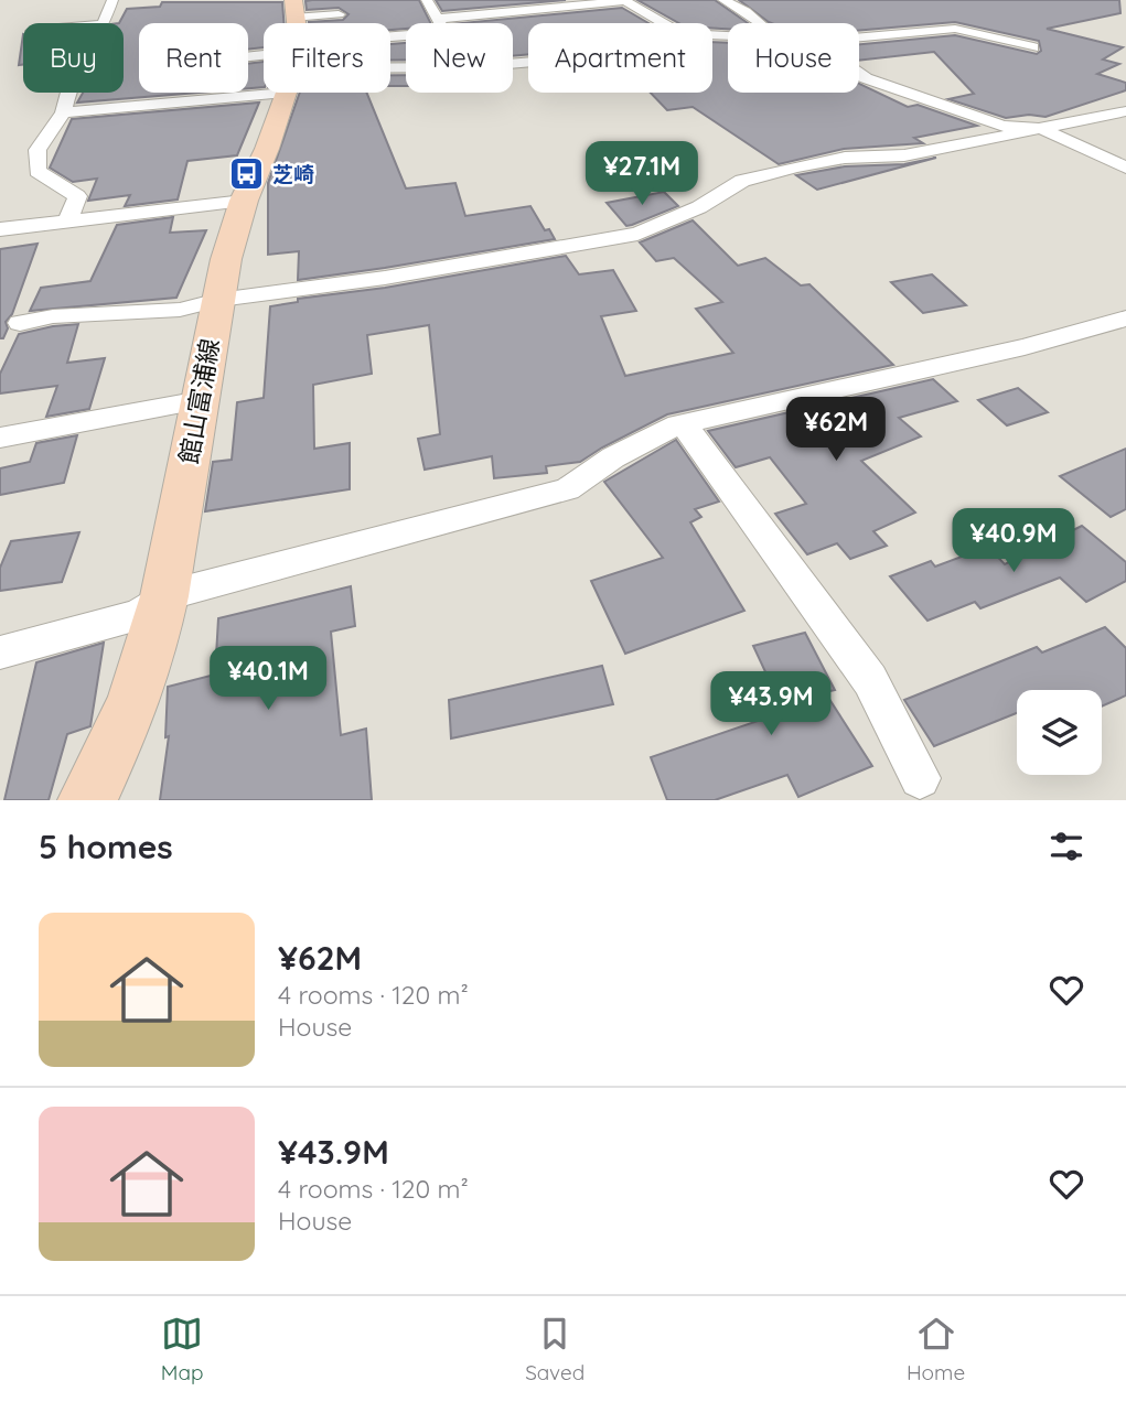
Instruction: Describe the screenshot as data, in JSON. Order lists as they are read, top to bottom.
{
  "streets": {
    "main road": ["館山富浦線"]
  },
  "places": {
    "bus stop": ["芝崎"]
  },
  "page": {
    "chip": [
      "Buy",
      "Rent",
      "Filters",
      "New",
      "Apartment",
      "House"
    ],
    "price": [
      "¥27.1M",
      "¥62M",
      "¥40.9M",
      "¥40.1M",
      "¥43.9M"
    ],
    "heading": "5 homes",
    "list": [
      {
        "name": "¥62M",
        "note": "4 rooms · 120 m² · House"
      },
      {
        "name": "¥43.9M",
        "note": "4 rooms · 120 m² · House"
      }
    ],
    "tabs": ["Map", "Saved", "Home"]
  }
}
